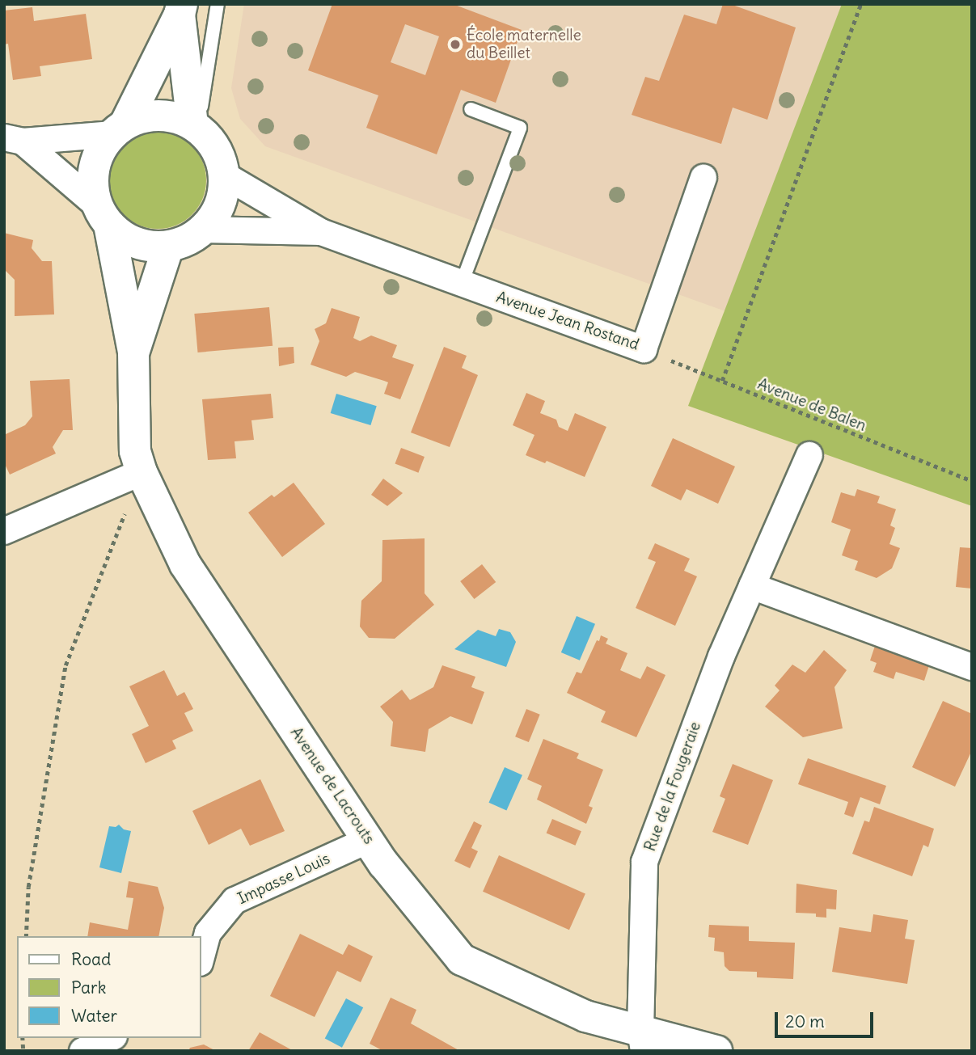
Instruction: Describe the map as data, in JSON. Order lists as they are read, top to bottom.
{
  "streets": {
    "street": [
      "Avenue Jean Rostand",
      "Avenue de Lacrouts",
      "Rue de la Fougeraie",
      "Impasse Louis"
    ],
    "path": ["Avenue de Balen"]
  },
  "crossings": [
    ["Avenue Jean Rostand", "Avenue de Balen"],
    ["Avenue Jean Rostand", "Avenue de Lacrouts"],
    ["Avenue de Lacrouts", "Rue de la Fougeraie"],
    ["Avenue de Lacrouts", "Impasse Louis"]
  ],
  "places": ["École maternelle du Beillet"],
  "legend": ["Road", "Park", "Water"],
  "scale_bar": "20 m"
}
